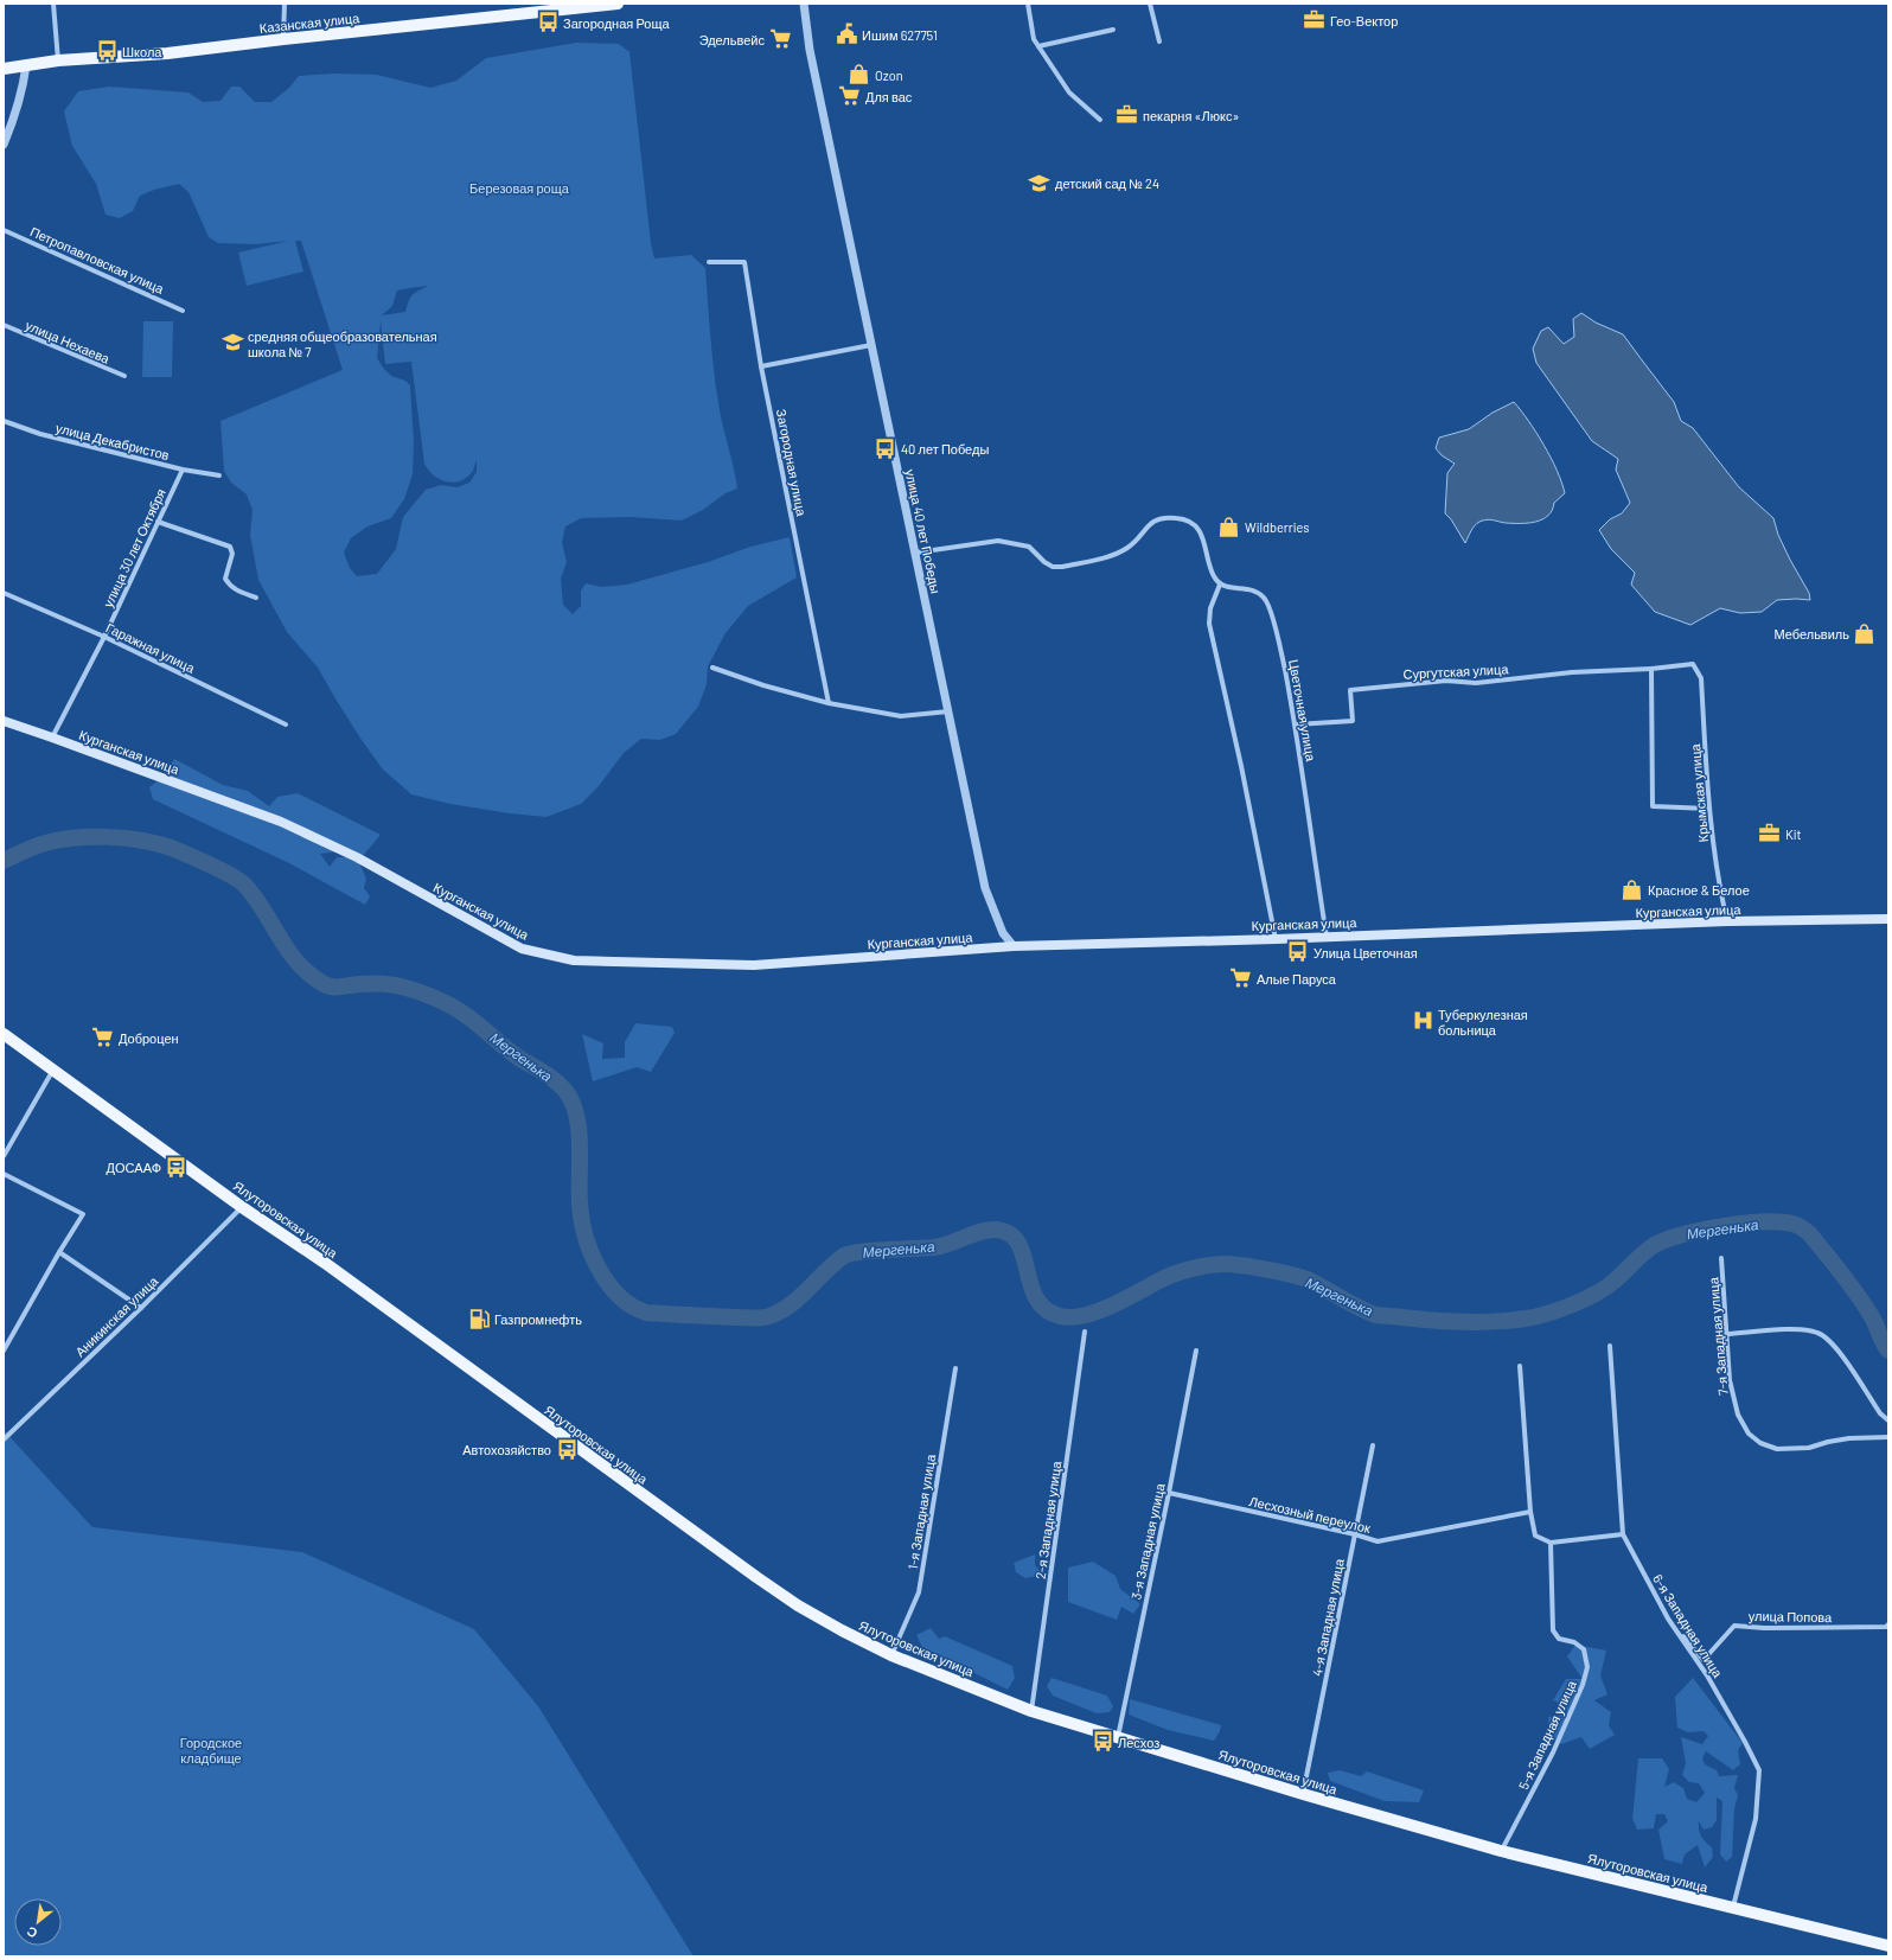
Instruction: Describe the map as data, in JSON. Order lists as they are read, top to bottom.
{
  "streets": {
    "main road": ["Казанская улица", "Курганская улица", "Ялуторовская улица"],
    "street": [
      "Петропавловская улица",
      "улица Нехаева",
      "улица Декабристов",
      "Загородная улица",
      "улица 40 лет Победы",
      "улица 30 лет Октября",
      "Гаражная улица",
      "Сургутская улица",
      "Цветочная улица",
      "Крымская улица",
      "Аникинская улица",
      "7-я Западная улица",
      "1-я Западная улица",
      "Лесхозный переулок",
      "2-я Западная улица",
      "3-я Западная улица",
      "улица Попова",
      "4-я Западная улица",
      "6-я Западная улица",
      "5-я Западная улица"
    ]
  },
  "crossings": [
    ["улица Декабристов", "улица 30 лет Октября"],
    ["улица 40 лет Победы", "Курганская улица"],
    ["улица 30 лет Октября", "Гаражная улица"],
    ["улица 30 лет Октября", "Курганская улица"],
    ["Сургутская улица", "Цветочная улица"],
    ["Сургутская улица", "Крымская улица"],
    ["Цветочная улица", "Курганская улица"],
    ["Курганская улица", "Крымская улица"],
    ["Ялуторовская улица", "Аникинская улица"],
    ["Ялуторовская улица", "1-я Западная улица"],
    ["Ялуторовская улица", "2-я Западная улица"],
    ["Ялуторовская улица", "3-я Западная улица"],
    ["Ялуторовская улица", "4-я Западная улица"],
    ["Ялуторовская улица", "6-я Западная улица"],
    ["Ялуторовская улица", "5-я Западная улица"],
    ["Лесхозный переулок", "3-я Западная улица"],
    ["Лесхозный переулок", "4-я Западная улица"],
    ["улица Попова", "6-я Западная улица"]
  ],
  "water": ["Мергенька"],
  "parks": ["Березовая роща", "Городское кладбище"],
  "places": {
    "office": ["Гео-Вектор", "пекарня «Люкс»", "Kit"],
    "bus stop": [
      "Загородная Роща",
      "Школа",
      "40 лет Победы",
      "Улица Цветочная",
      "ДОСААФ",
      "Автохозяйство",
      "Лесхоз"
    ],
    "public building": ["Ишим 627751"],
    "supermarket": [
      "Эдельвейс",
      "Для вас",
      "Алые Паруса",
      "Доброцен"
    ],
    "shop": [
      "Ozon",
      "Wildberries",
      "Мебельвиль",
      "Красное & Белое"
    ],
    "school or university": ["детский сад № 24", "средняя общеобразовательная школа № 7"],
    "hospital": ["Туберкулезная больница"],
    "fuel station": ["Газпромнефть"]
  },
  "north": "bottom left"
}
